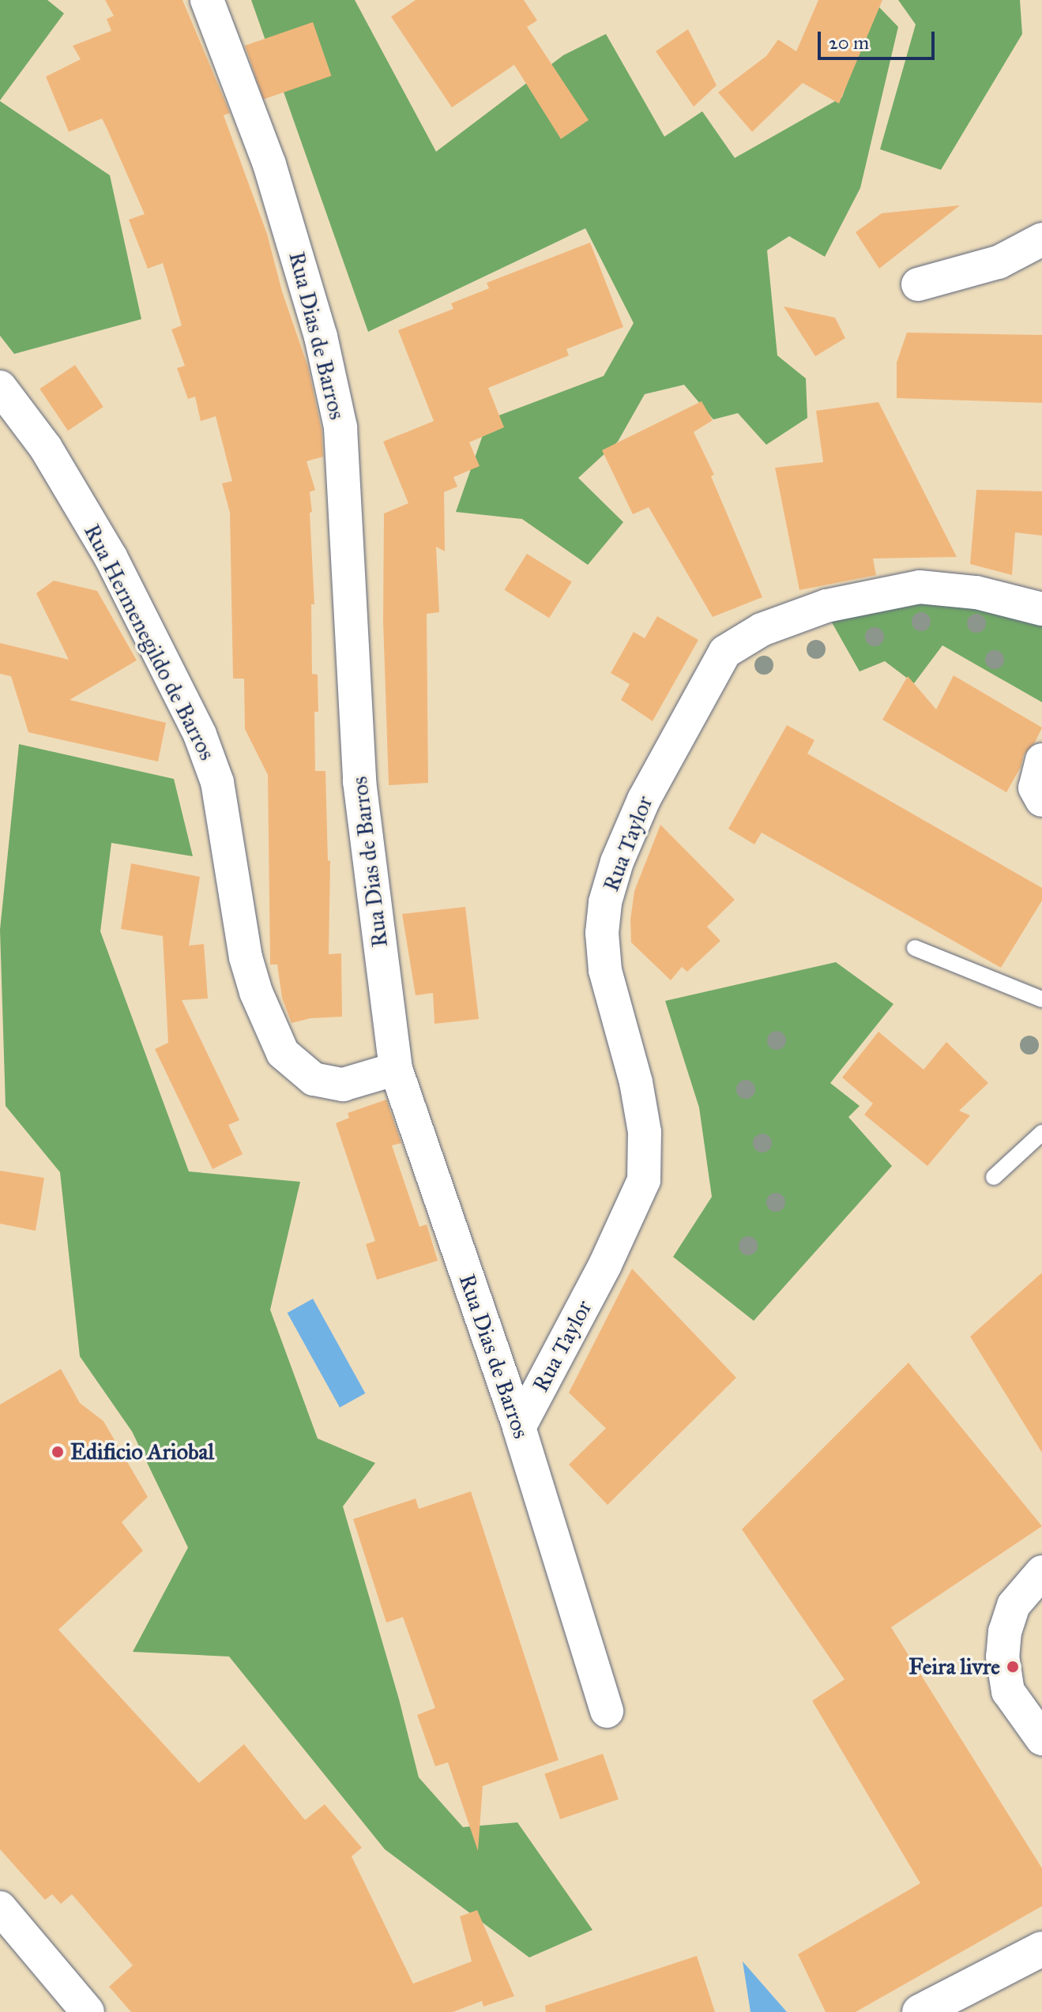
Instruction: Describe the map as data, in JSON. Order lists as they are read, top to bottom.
{
  "streets": {
    "street": ["Rua Dias de Barros", "Rua Hermenegildo de Barros", "Rua Taylor"]
  },
  "crossings": [
    ["Rua Dias de Barros", "Rua Hermenegildo de Barros"],
    ["Rua Dias de Barros", "Rua Taylor"]
  ],
  "places": ["Edificio Ariobal", "Feira livre"],
  "scale_bar": "20 m"
}
